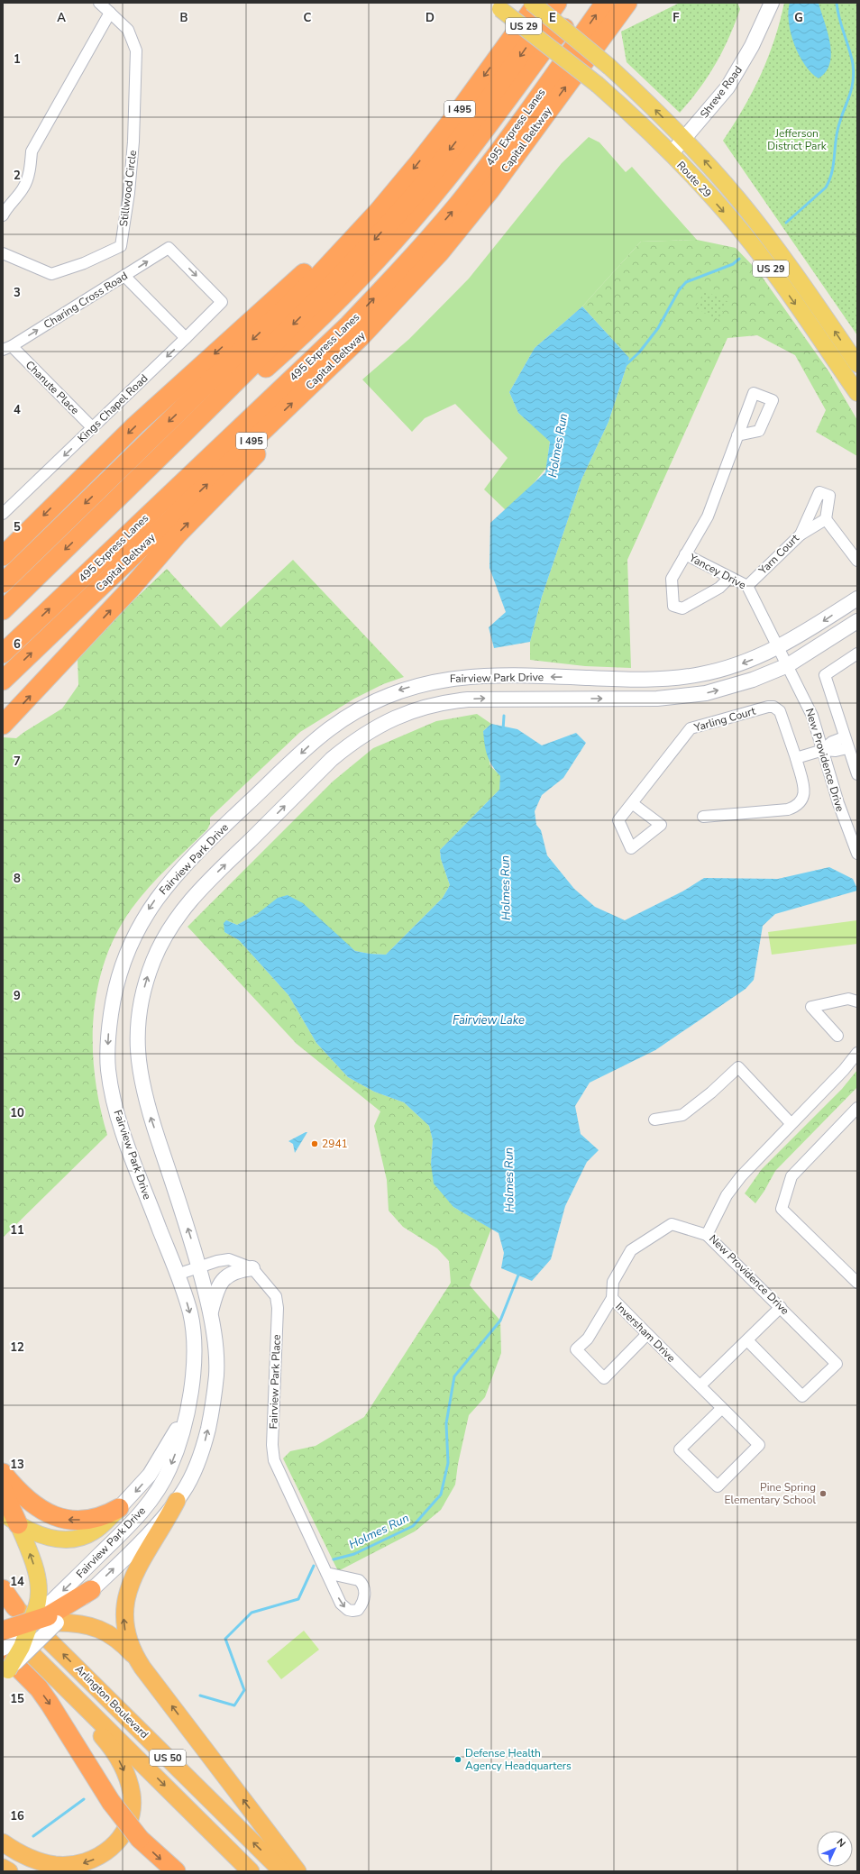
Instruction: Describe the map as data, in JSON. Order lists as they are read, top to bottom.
{
  "streets": {
    "highway": [
      "I 495",
      "495 Express Lanes",
      "Capital Beltway",
      "Arlington Boulevard",
      "US 50"
    ],
    "main road": [
      "US 29",
      "Shreve Road",
      "Route 29",
      "Fairview Park Drive"
    ],
    "street": [
      "Stillwood Circle",
      "Charing Cross Road",
      "Chanute Place",
      "Kings Chapel Road",
      "Yarn Court",
      "Yancey Drive",
      "Yarling Court",
      "New Providence Drive",
      "Inversham Drive",
      "Fairview Park Place"
    ]
  },
  "crossings": [
    ["Shreve Road", "Route 29"],
    ["Charing Cross Road", "Chanute Place"],
    ["Charing Cross Road", "Kings Chapel Road"],
    ["Chanute Place", "Kings Chapel Road"],
    ["Yarn Court", "Yancey Drive"],
    ["Yancey Drive", "Fairview Park Drive"],
    ["Yancey Drive", "New Providence Drive"],
    ["Fairview Park Drive", "New Providence Drive"],
    ["Fairview Park Drive", "Fairview Park Place"],
    ["New Providence Drive", "Inversham Drive"]
  ],
  "one_way": ["Charing Cross Road", "Kings Chapel Road"],
  "water": ["Holmes Run", "Fairview Lake"],
  "parks": ["Jefferson District Park"],
  "places": ["2941", "Pine Spring Elementary School", "Defense Health Agency Headquarters"],
  "north": "top right",
  "grid": {
    "columns": [
      "A",
      "B",
      "C",
      "D",
      "E",
      "F",
      "G"
    ],
    "rows": [
      "1",
      "2",
      "3",
      "4",
      "5",
      "6",
      "7",
      "8",
      "9",
      "10",
      "11",
      "12",
      "13",
      "14",
      "15",
      "16"
    ]
  }
}
